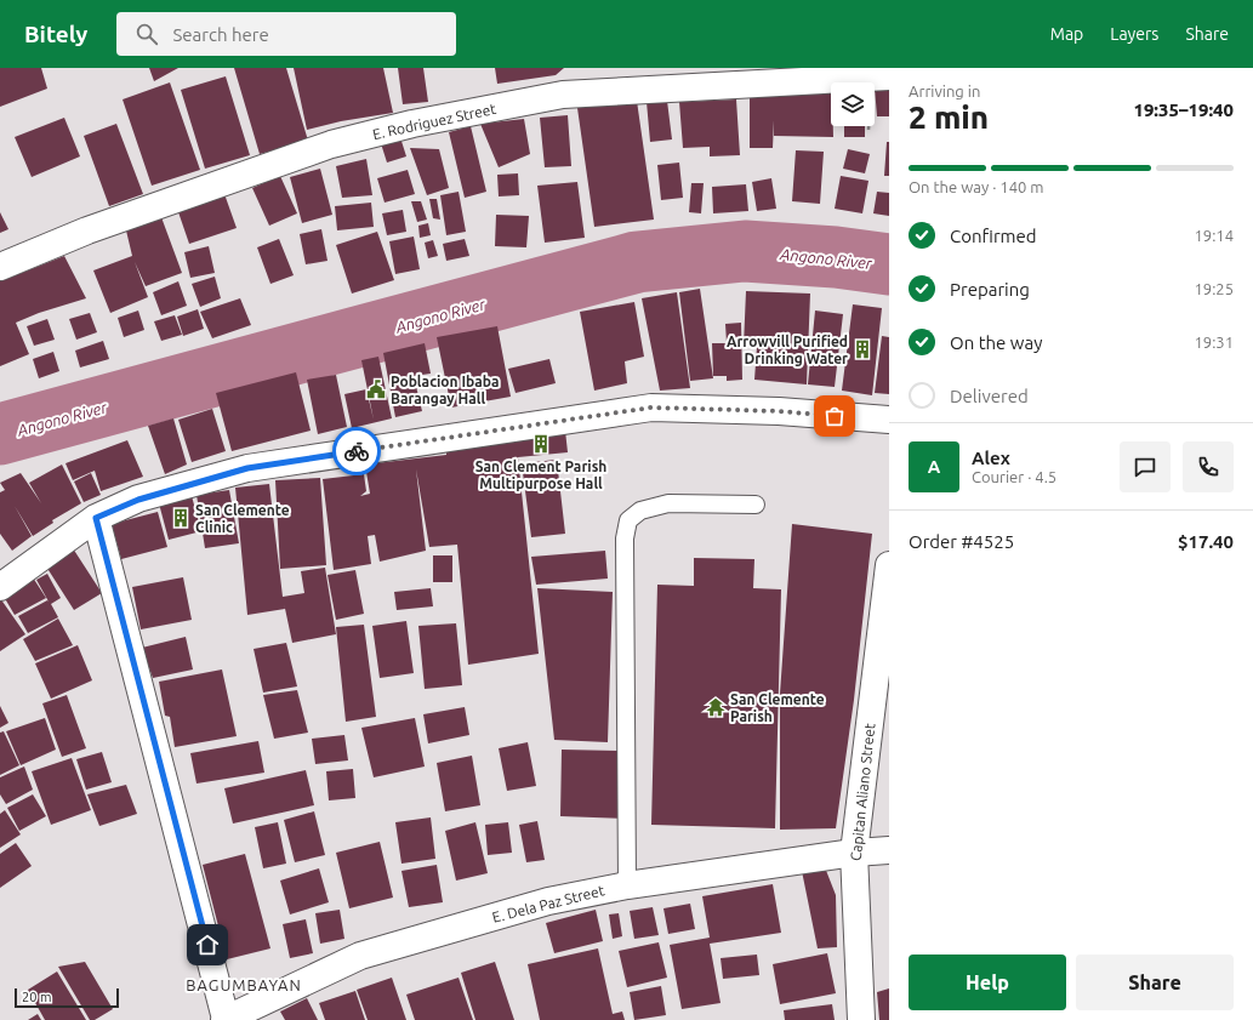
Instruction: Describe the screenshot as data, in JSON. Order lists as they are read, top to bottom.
{
  "streets": {
    "street": ["E. Rodriguez Street", "Capitan Aliano Street", "E. Dela Paz Street"]
  },
  "crossings": [
    ["Capitan Aliano Street", "E. Dela Paz Street"]
  ],
  "districts": ["BAGUMBAYAN"],
  "water": ["Angono River"],
  "places": {
    "building": ["Arrowvill Purified Drinking Water", "San Clement Parish Multipurpose Hall", "San Clemente Clinic"],
    "public building": ["Poblacion Ibaba Barangay Hall"],
    "temple": ["San Clemente Parish"]
  },
  "scale_bar": "20 m",
  "page": {
    "header": "Bitely",
    "search": "Search here",
    "nav": ["Map", "Layers", "Share"],
    "heading": ["2 min", "Arriving in", "19:35–19:40"],
    "panel": [
      "Alex",
      "Courier · 4.5",
      "Order #4525",
      "$17.40"
    ],
    "bar": "On the way · 140 m",
    "list": [
      ["Confirmed", "19:14"],
      ["Preparing", "19:25"],
      ["On the way", "19:31"],
      "Delivered"
    ],
    "round": "A",
    "buttons": ["Help", "Share"],
    "scale": "20 m"
  }
}
